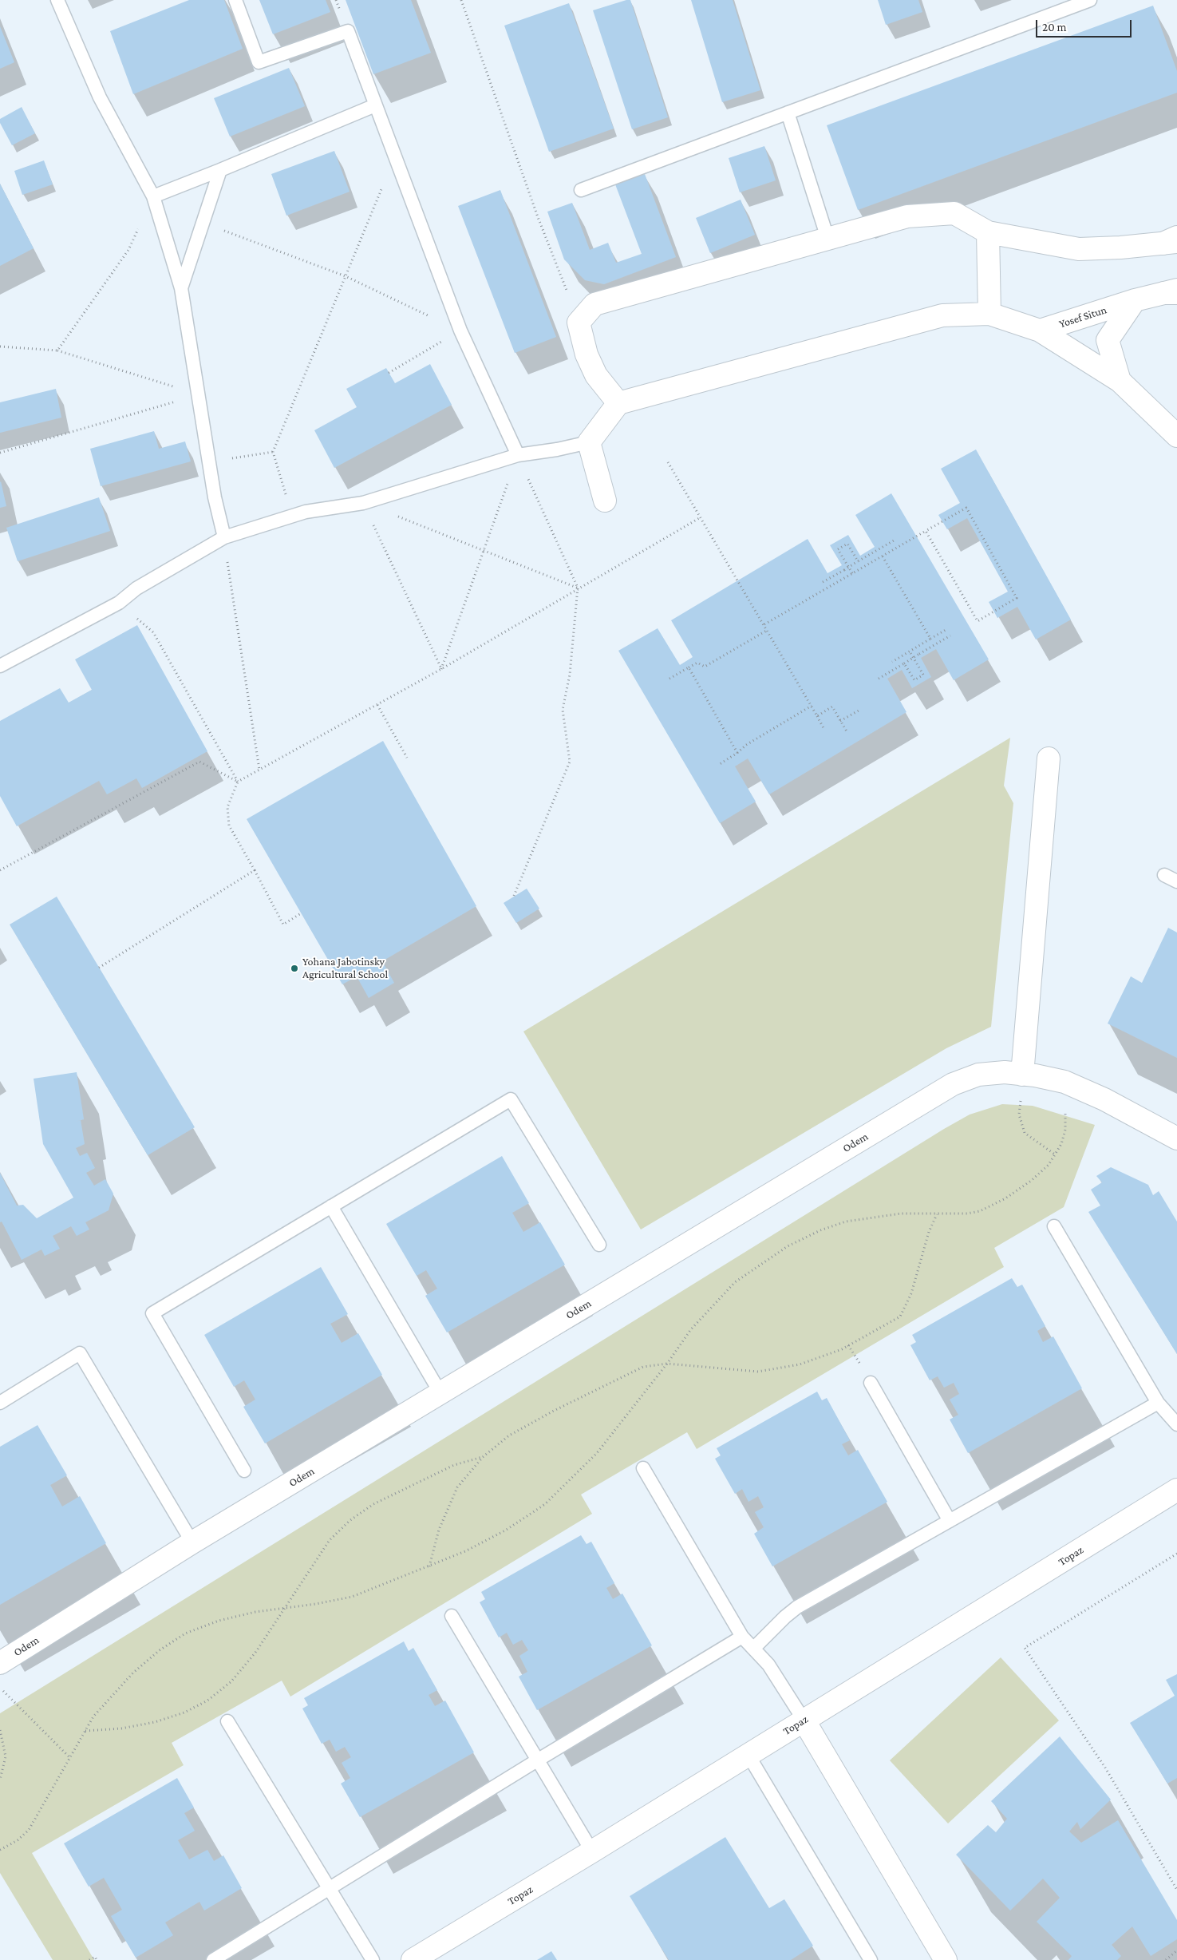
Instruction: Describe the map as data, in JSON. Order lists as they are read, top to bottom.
{
  "streets": {
    "street": ["Yosef Situn", "Odem", "Topaz"]
  },
  "places": ["Yohana Jabotinsky Agricultural School"],
  "scale_bar": "20 m"
}
